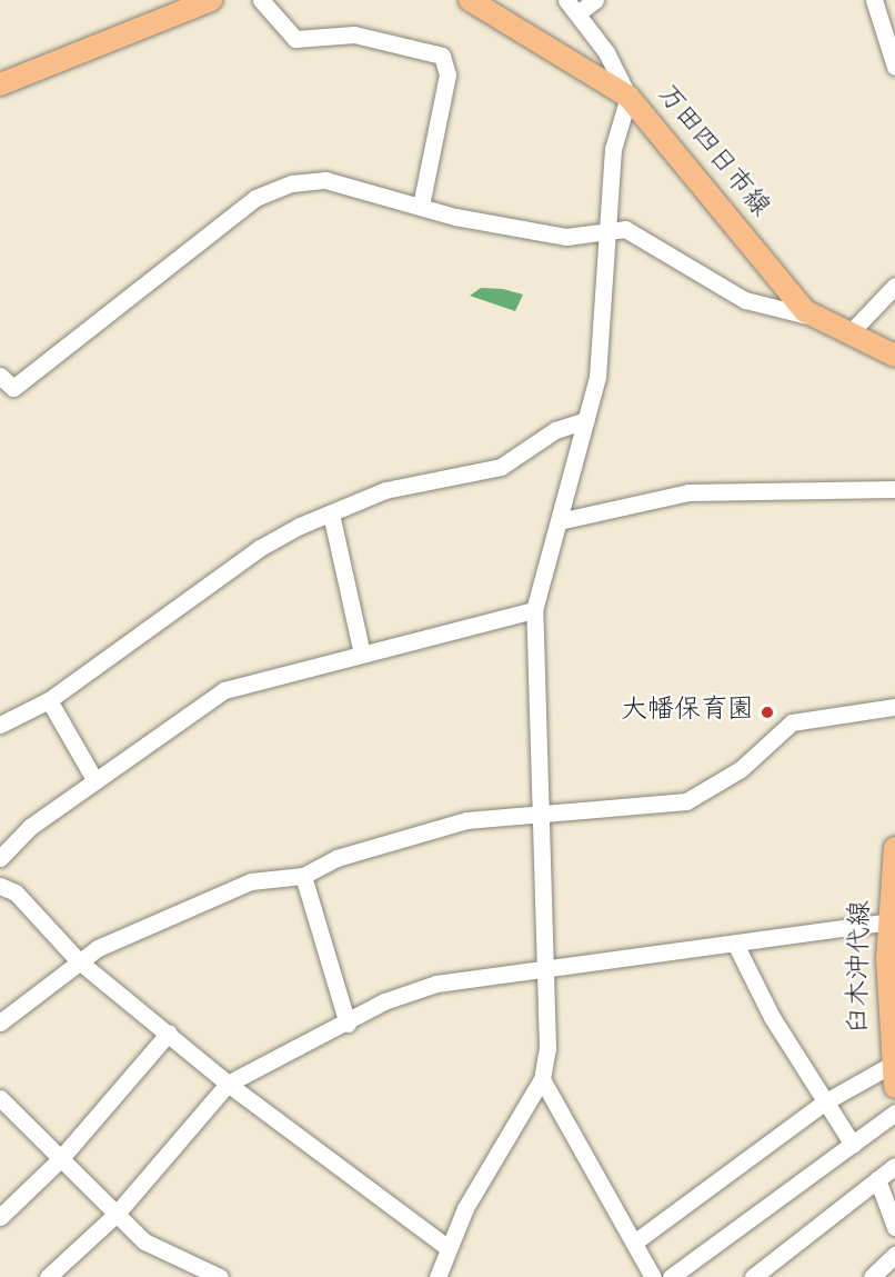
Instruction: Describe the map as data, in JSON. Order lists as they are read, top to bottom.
{
  "streets": {
    "main road": ["万田四日市線", "臼木沖代線"]
  },
  "places": ["大幡保育園"]
}
